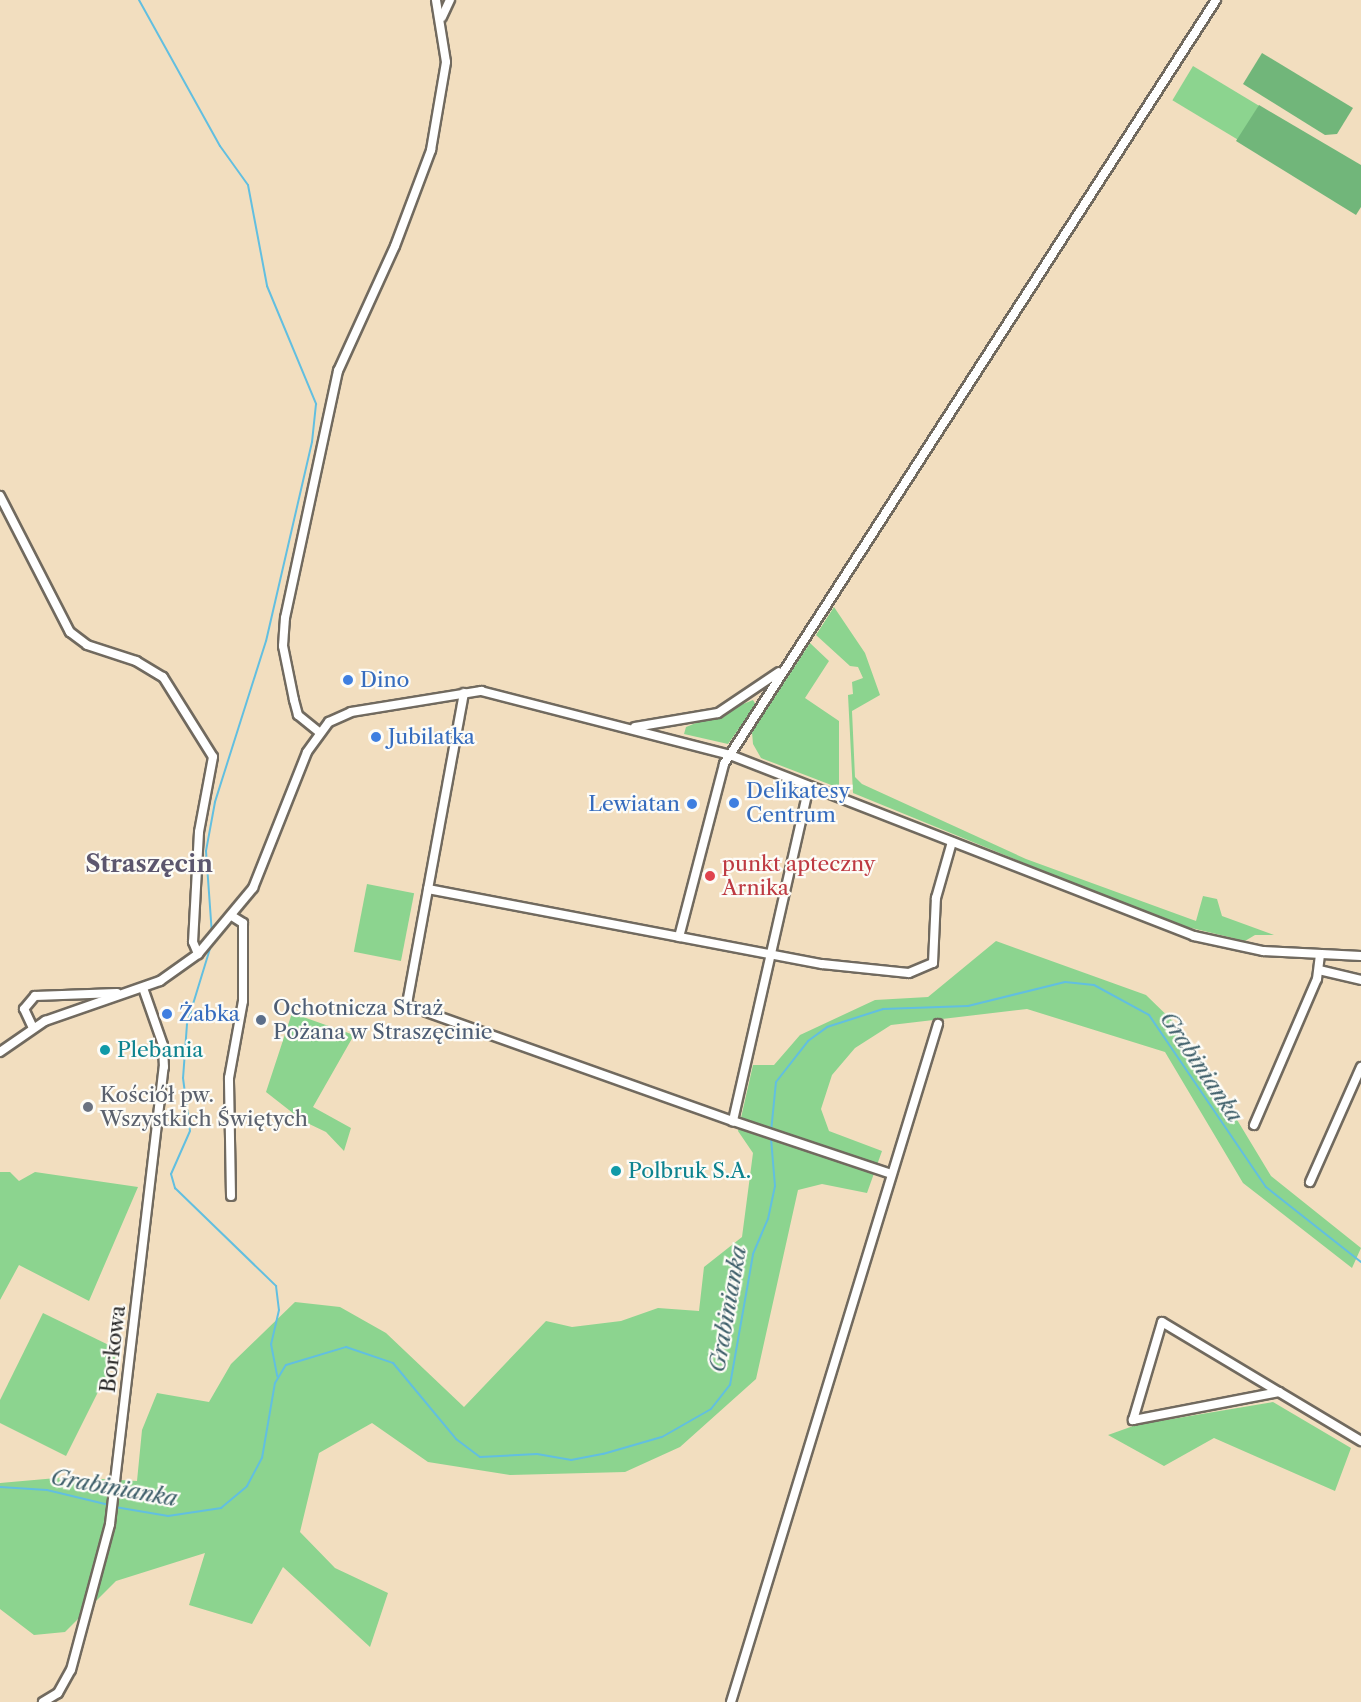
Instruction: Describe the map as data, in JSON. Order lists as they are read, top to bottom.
{
  "streets": {
    "street": ["Borkowa"]
  },
  "districts": ["Straszęcin"],
  "water": ["Grabinianka"],
  "places": [
    "Dino",
    "Jubilatka",
    "Delikatesy Centrum",
    "Lewiatan",
    "punkt apteczny Arnika",
    "Żabka",
    "Ochotnicza Straż Pożana w Straszęcinie",
    "Plebania",
    "Kościół pw. Wszystkich Świętych",
    "Polbruk S.A."
  ]
}
